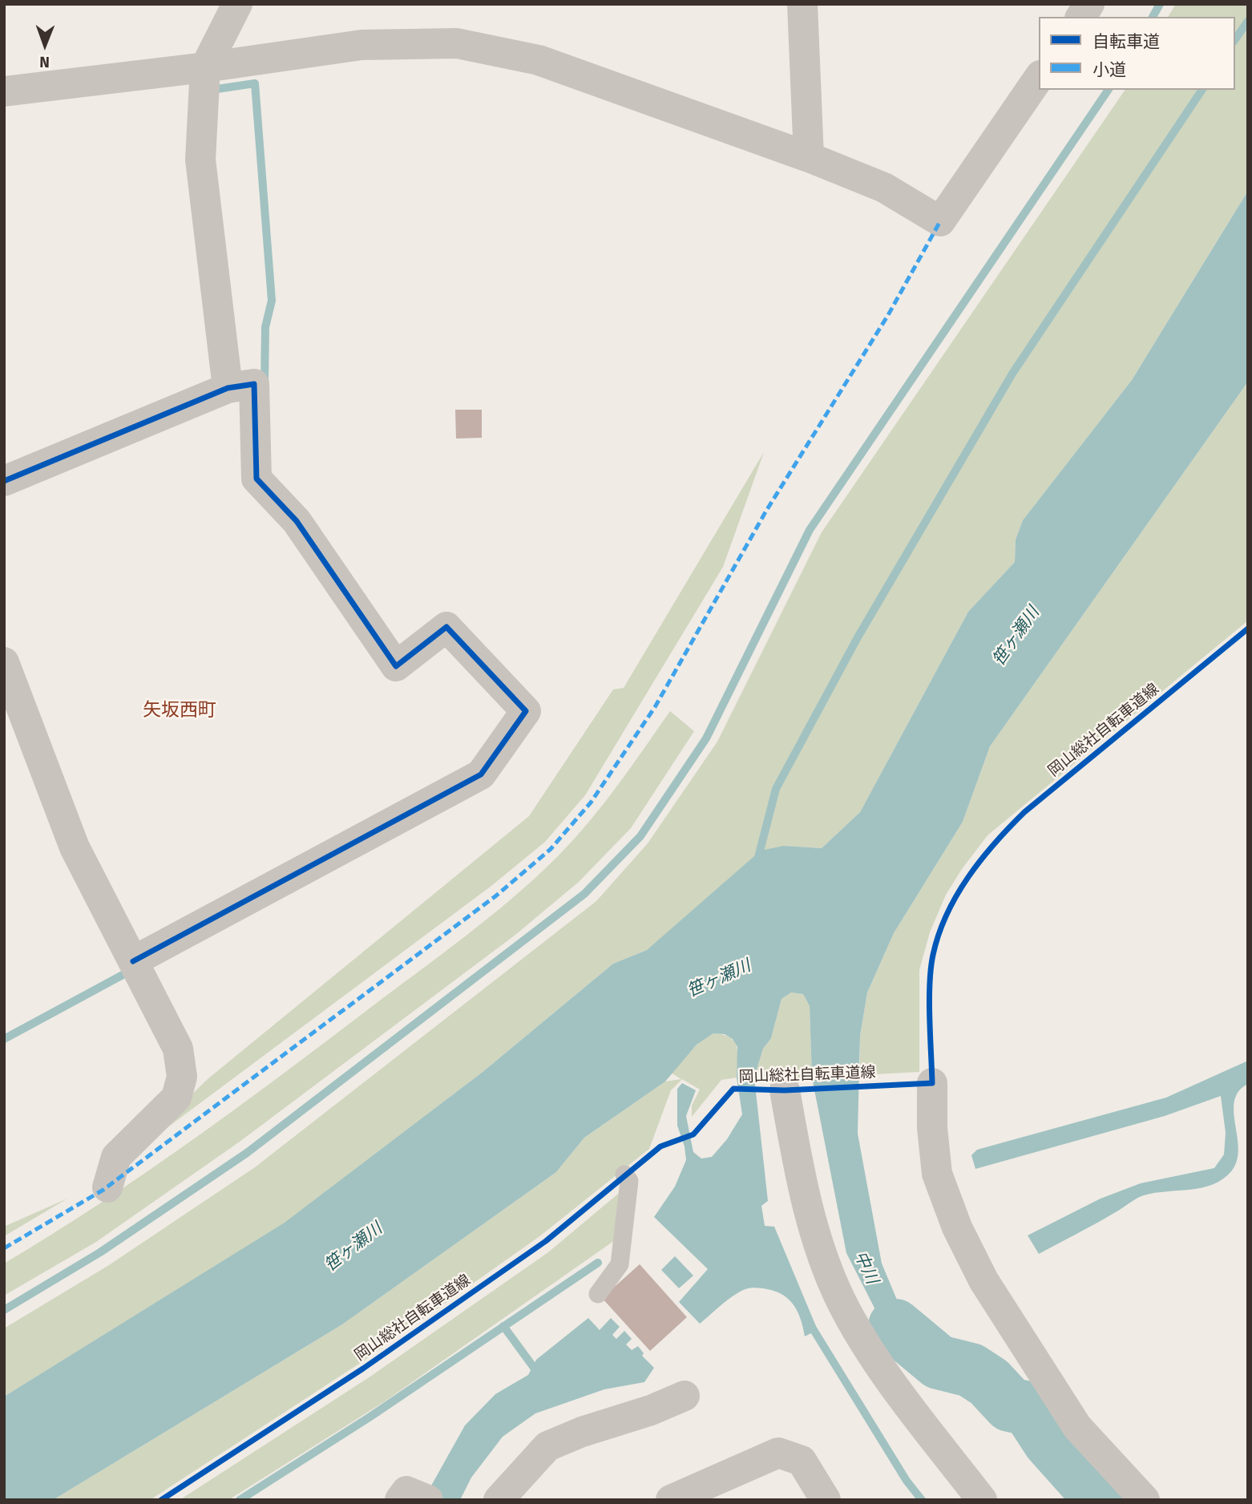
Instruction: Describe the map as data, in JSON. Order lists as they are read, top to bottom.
{
  "streets": {
    "cycle path": ["岡山総社自転車道線"]
  },
  "districts": ["矢坂西町"],
  "water": ["笹ヶ瀬川", "中川"],
  "legend": ["自転車道", "小道"],
  "north": "bottom"
}
